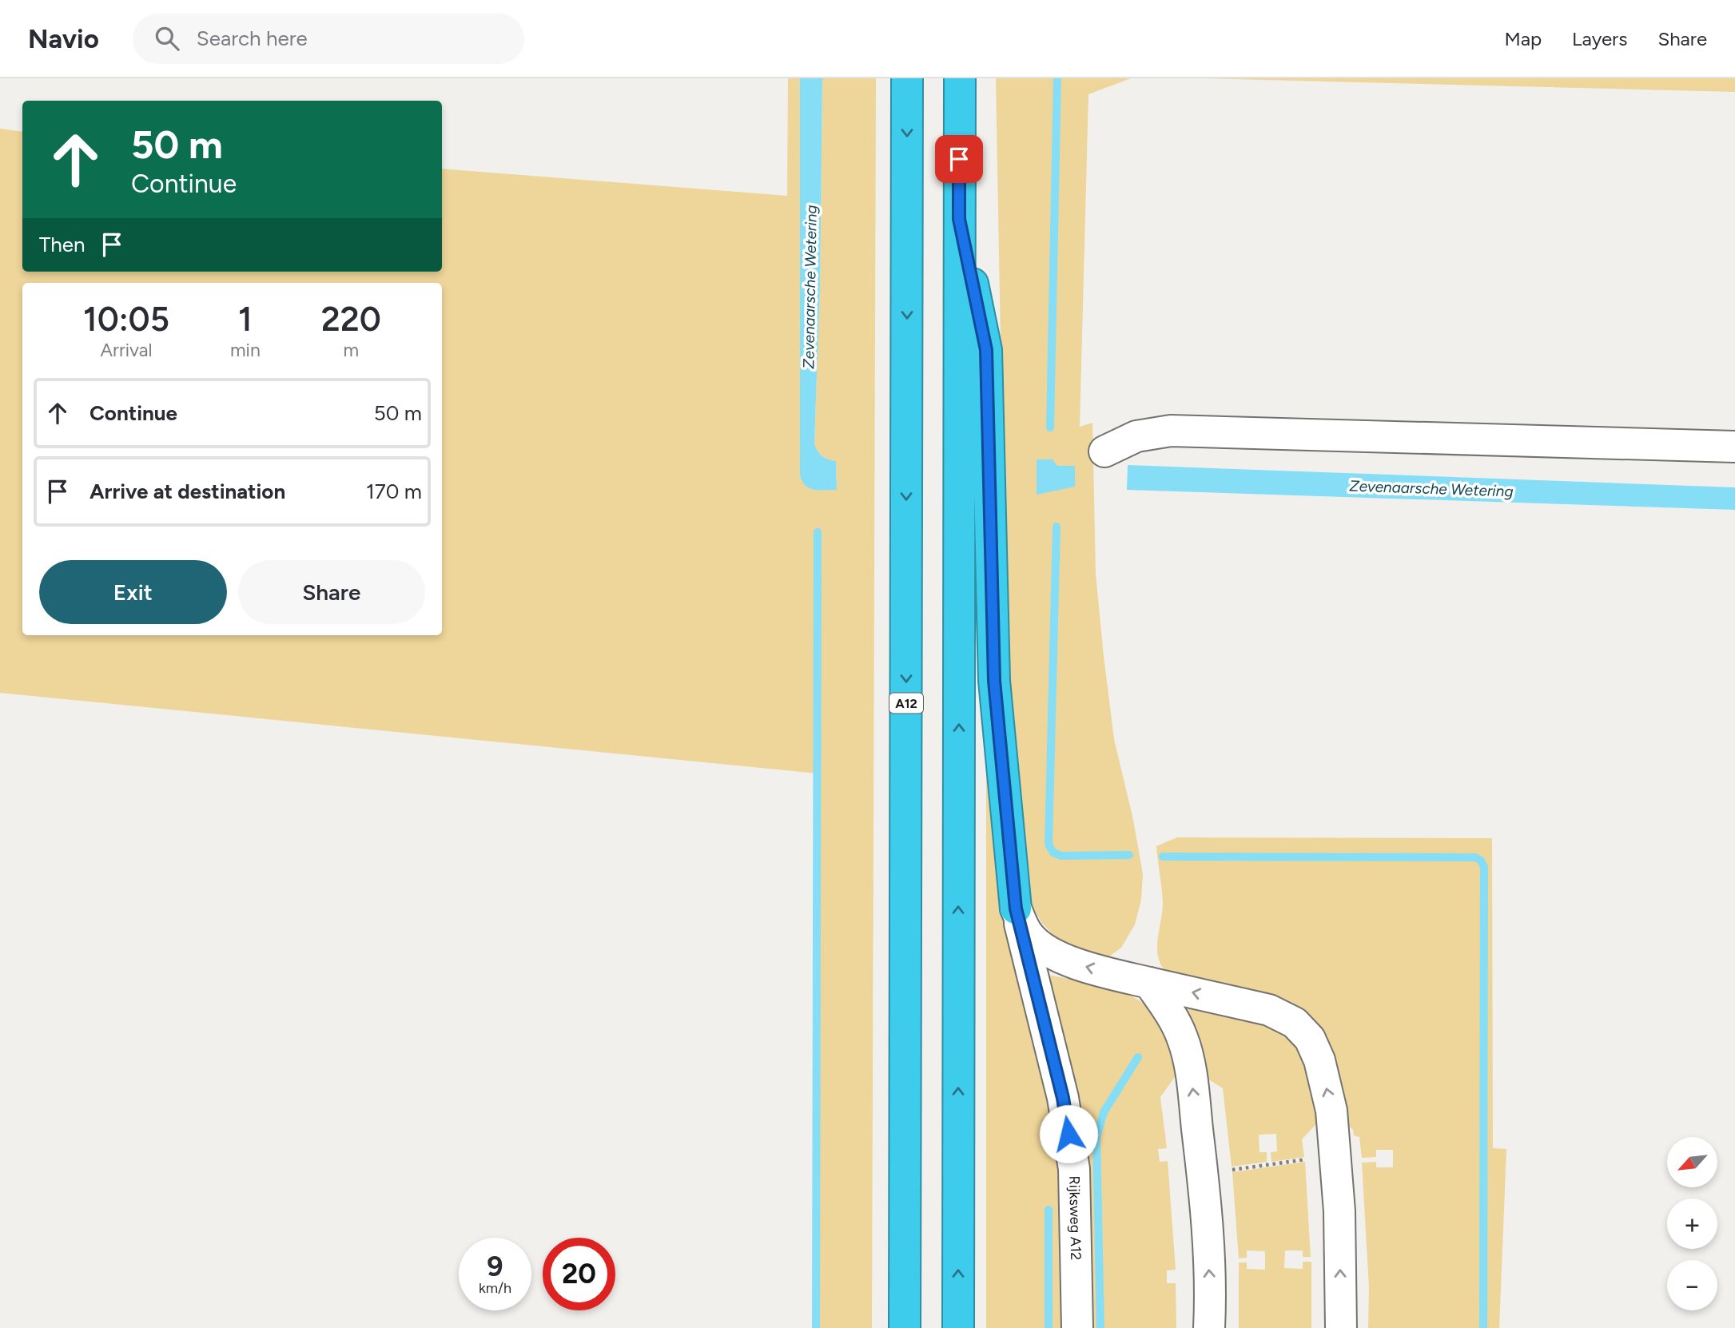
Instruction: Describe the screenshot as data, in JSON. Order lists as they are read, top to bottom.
{
  "streets": {
    "highway": ["A12"],
    "lane": ["Rijksweg A12"]
  },
  "water": ["Zevenaarsche Wetering"],
  "north": "bottom left",
  "page": {
    "header": "Navio",
    "search": "Search here",
    "nav": ["Map", "Layers", "Share"],
    "turn": ["50 m", "Continue"],
    "then": "Then",
    "eta": [
      "10:05",
      "Arrival",
      "1",
      "min",
      "220",
      "m"
    ],
    "list": [
      {
        "name": "Continue",
        "value": "50 m"
      },
      {
        "name": "Arrive at destination",
        "value": "170 m"
      }
    ],
    "buttons": ["Exit", "Share"],
    "map_buttons": ["+", "−"],
    "speed": "9 km/h",
    "limit": "20"
  }
}
